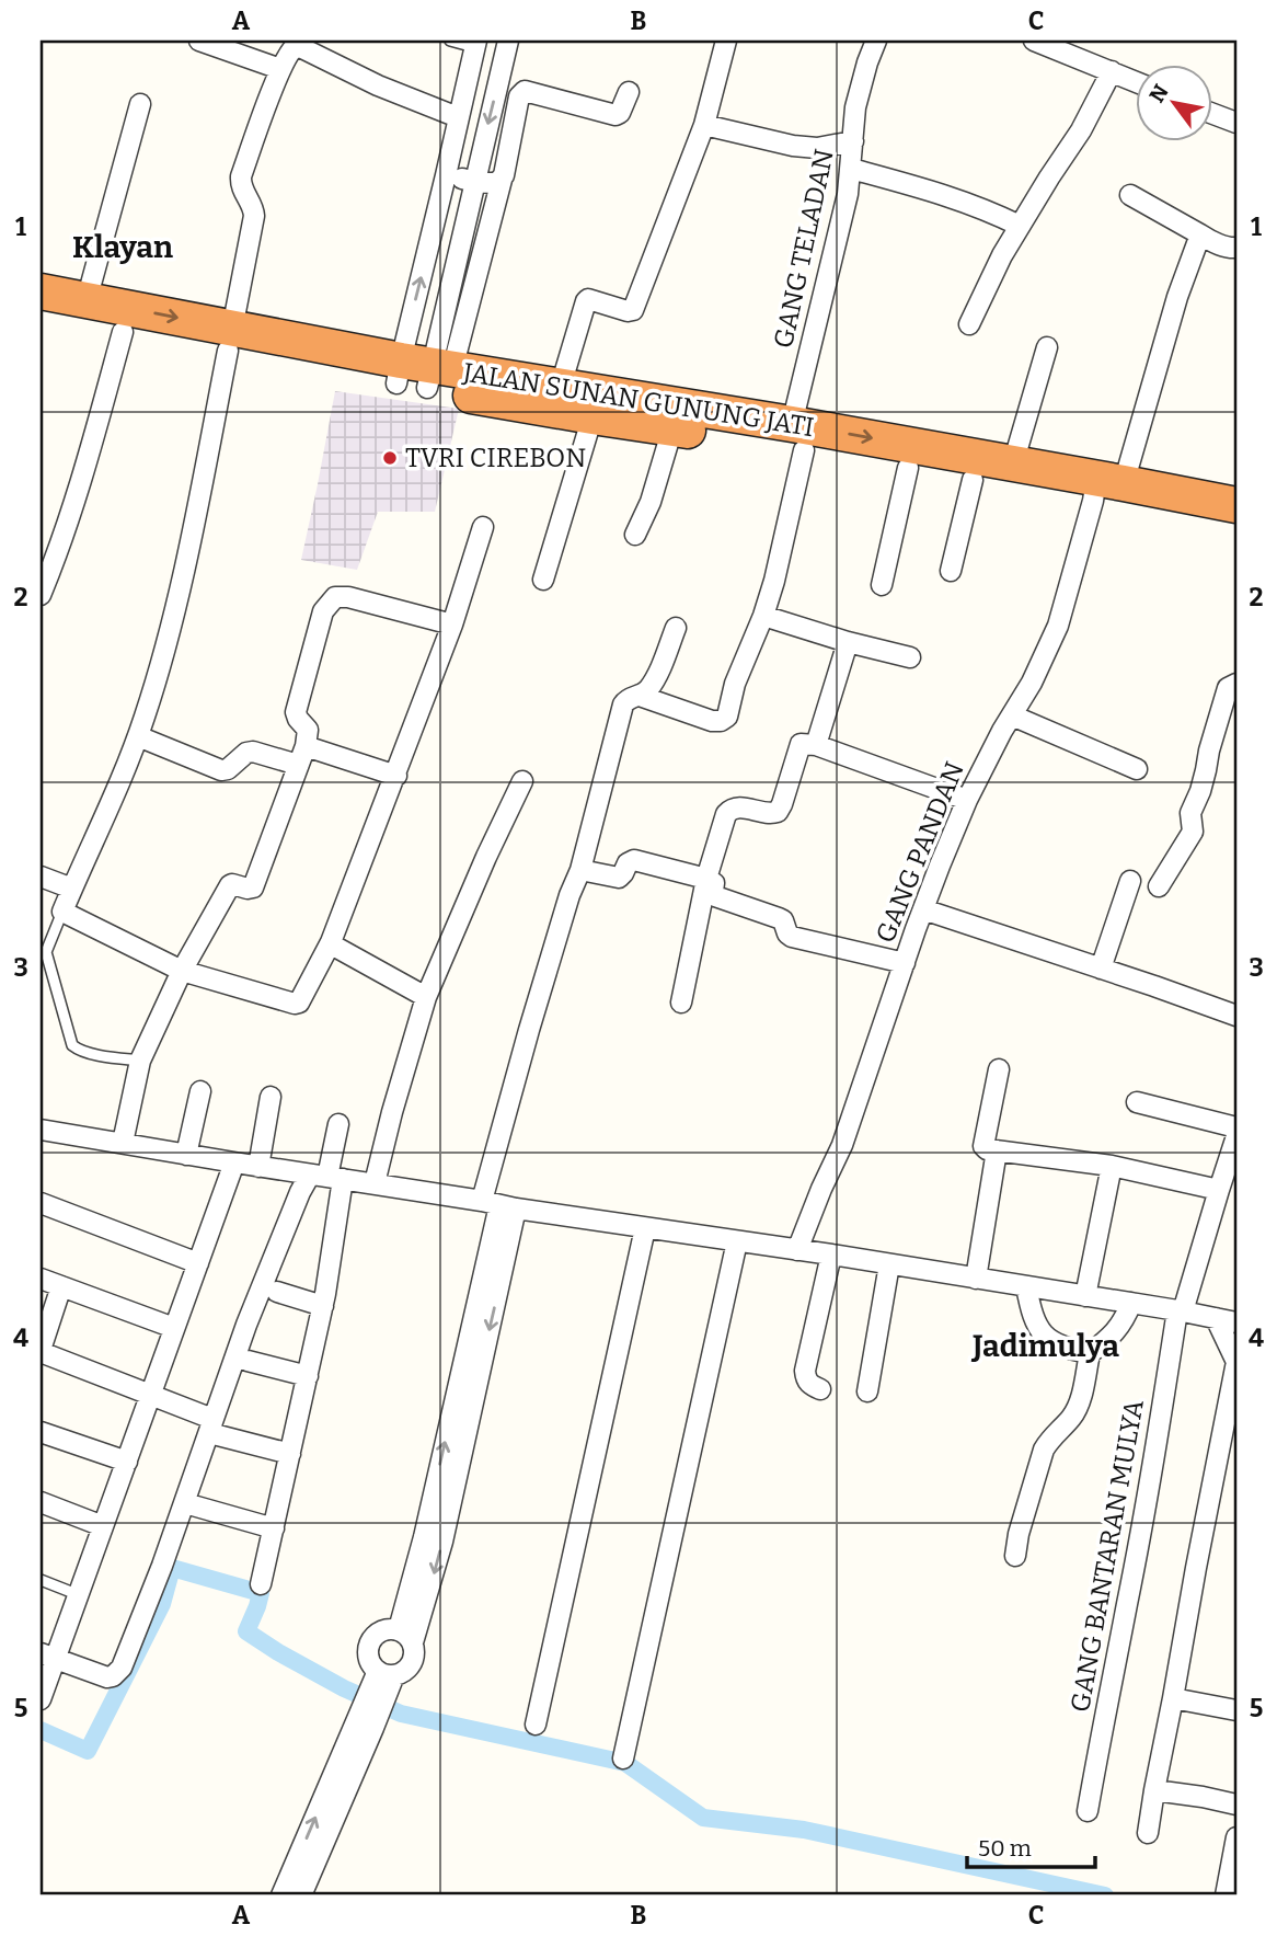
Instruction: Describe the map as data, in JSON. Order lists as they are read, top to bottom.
{
  "streets": {
    "highway": ["JALAN SUNAN GUNUNG JATI"],
    "street": ["GANG TELADAN", "GANG PANDAN", "GANG BANTARAN MULYA"]
  },
  "crossings": [
    ["GANG TELADAN", "JALAN SUNAN GUNUNG JATI"],
    ["JALAN SUNAN GUNUNG JATI", "GANG PANDAN"]
  ],
  "districts": ["Klayan", "Jadimulya"],
  "places": ["TVRI CIREBON"],
  "scale_bar": "50 m",
  "north": "top left",
  "grid": {
    "columns": ["A", "B", "C"],
    "rows": [
      "1",
      "2",
      "3",
      "4",
      "5"
    ]
  }
}
